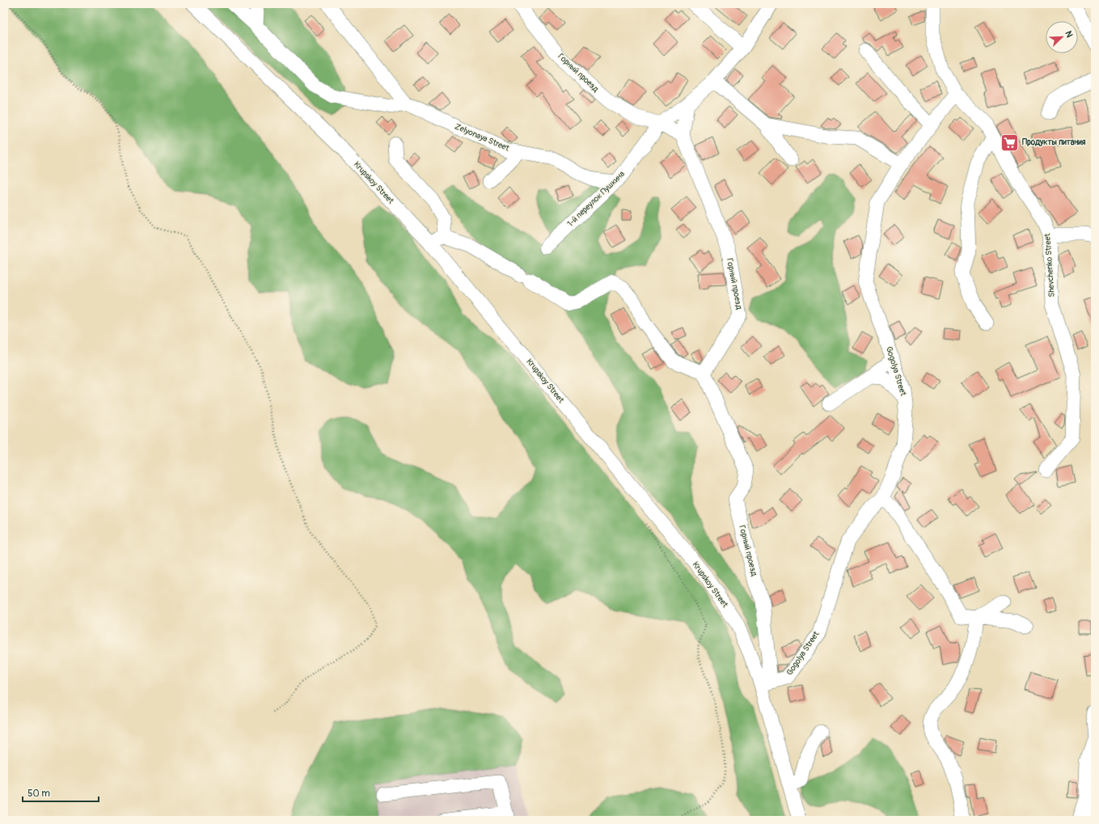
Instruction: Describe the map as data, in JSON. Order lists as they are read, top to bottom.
{
  "streets": {
    "street": [
      "Горный проезд",
      "Zelyonaya Street",
      "Krupskoy Street",
      "1-й переулок Пушкина",
      "Shevchenko Street",
      "Gogolya Street"
    ]
  },
  "crossings": [
    ["Горный проезд", "Krupskoy Street"],
    ["Горный проезд", "1-й переулок Пушкина"],
    ["Горный проезд", "Gogolya Street"],
    ["Zelyonaya Street", "1-й переулок Пушкина"],
    ["Krupskoy Street", "Gogolya Street"],
    ["Shevchenko Street", "Gogolya Street"]
  ],
  "places": {
    "supermarket": ["Продукты питания"]
  },
  "scale_bar": "50 m",
  "north": "top right"
}
